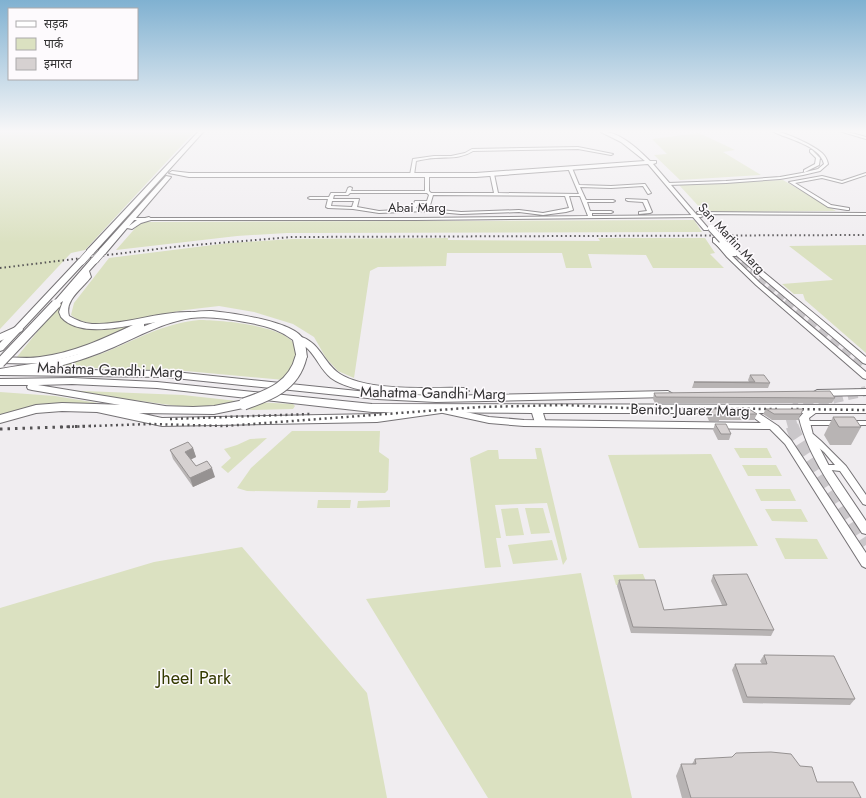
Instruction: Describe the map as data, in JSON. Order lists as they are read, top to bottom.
{
  "streets": {
    "main road": ["Mahatma Gandhi Marg"],
    "street": ["Abai Marg", "San Martin Marg", "Benito Juarez Marg"]
  },
  "crossings": [
    ["Abai Marg", "San Martin Marg"],
    ["Mahatma Gandhi Marg", "Benito Juarez Marg"]
  ],
  "parks": ["Jheel Park"],
  "legend": ["सड़क", "पार्क", "इमारत"]
}
